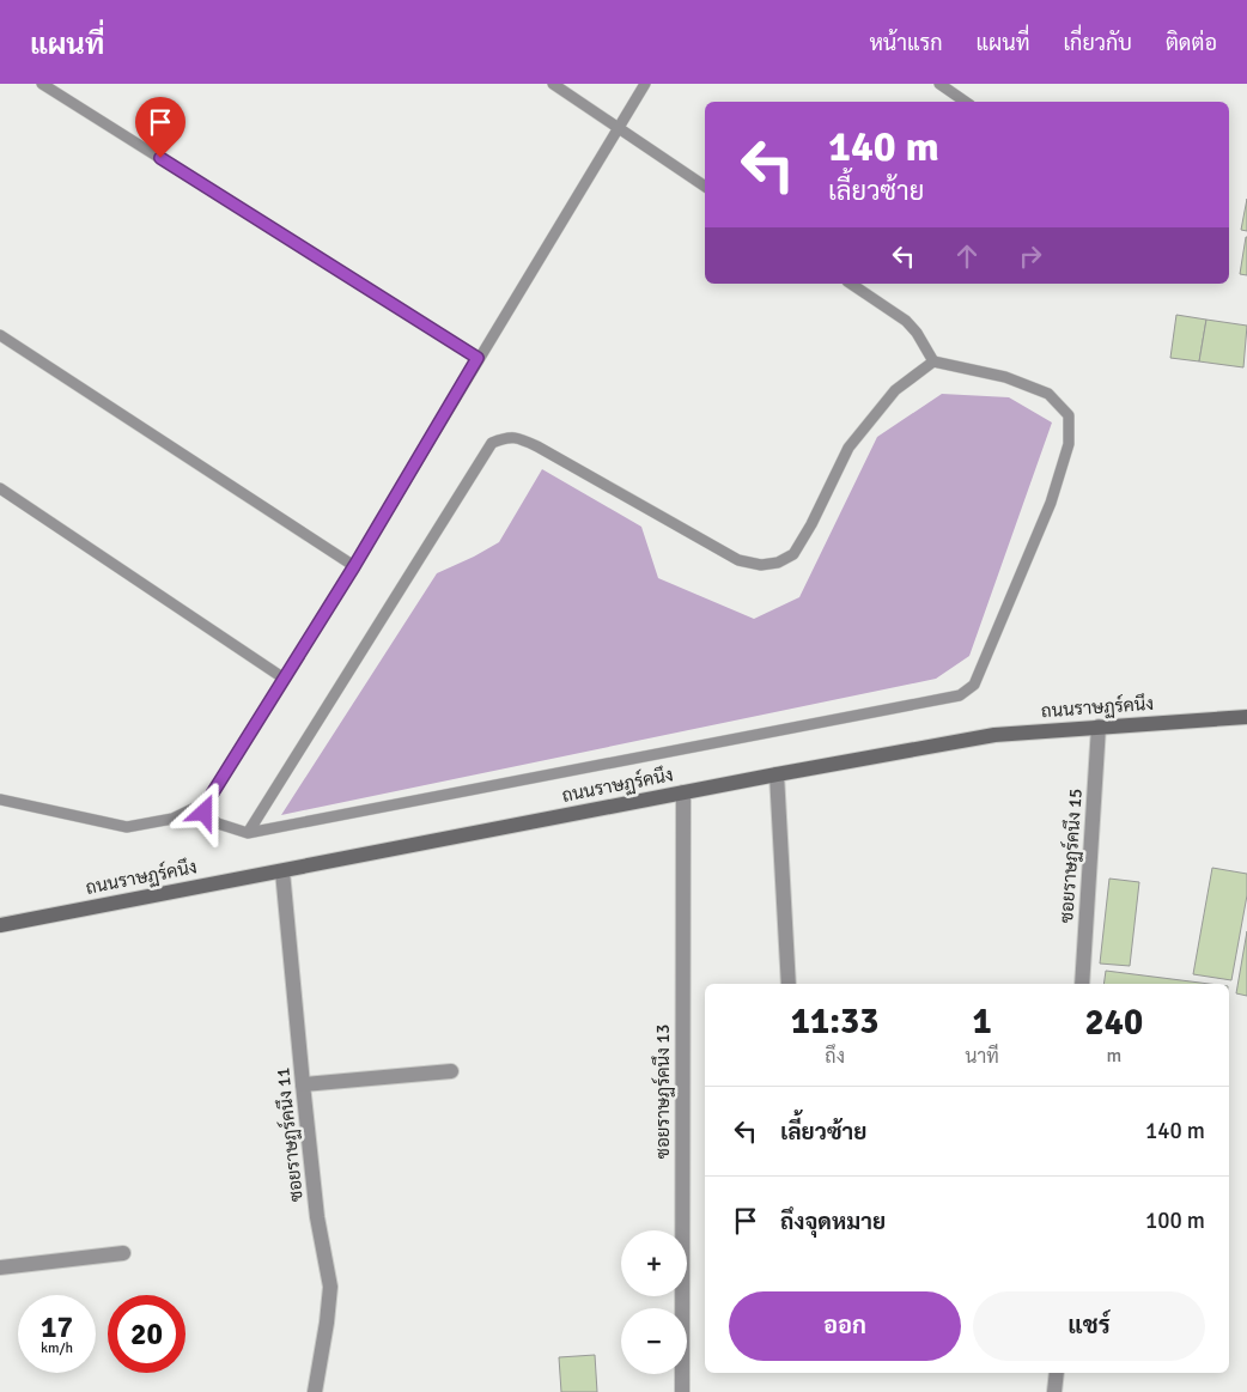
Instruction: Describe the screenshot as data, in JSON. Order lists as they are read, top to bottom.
{
  "streets": {
    "street": [
      "ถนนราษฏร์คนึง",
      "ซอยราษฏร์คนึง 15",
      "ซอยราษฏร์คนึง 13",
      "ซอยราษฏร์คนึง 11"
    ]
  },
  "crossings": [
    ["ถนนราษฏร์คนึง", "ซอยราษฏร์คนึง 15"],
    ["ถนนราษฏร์คนึง", "ซอยราษฏร์คนึง 13"],
    ["ถนนราษฏร์คนึง", "ซอยราษฏร์คนึง 11"]
  ],
  "page": {
    "header": "แผนที่",
    "nav": [
      "หน้าแรก",
      "แผนที่",
      "เกี่ยวกับ",
      "ติดต่อ"
    ],
    "turn": ["140 m", "เลี้ยวซ้าย"],
    "eta": [
      "11:33",
      "ถึง",
      "1",
      "นาที",
      "240",
      "m"
    ],
    "list": [
      {
        "name": "เลี้ยวซ้าย",
        "value": "140 m"
      },
      {
        "name": "ถึงจุดหมาย",
        "value": "100 m"
      }
    ],
    "map_buttons": ["+", "−"],
    "buttons": ["ออก", "แชร์"],
    "speed": "17 km/h",
    "limit": "20"
  }
}
